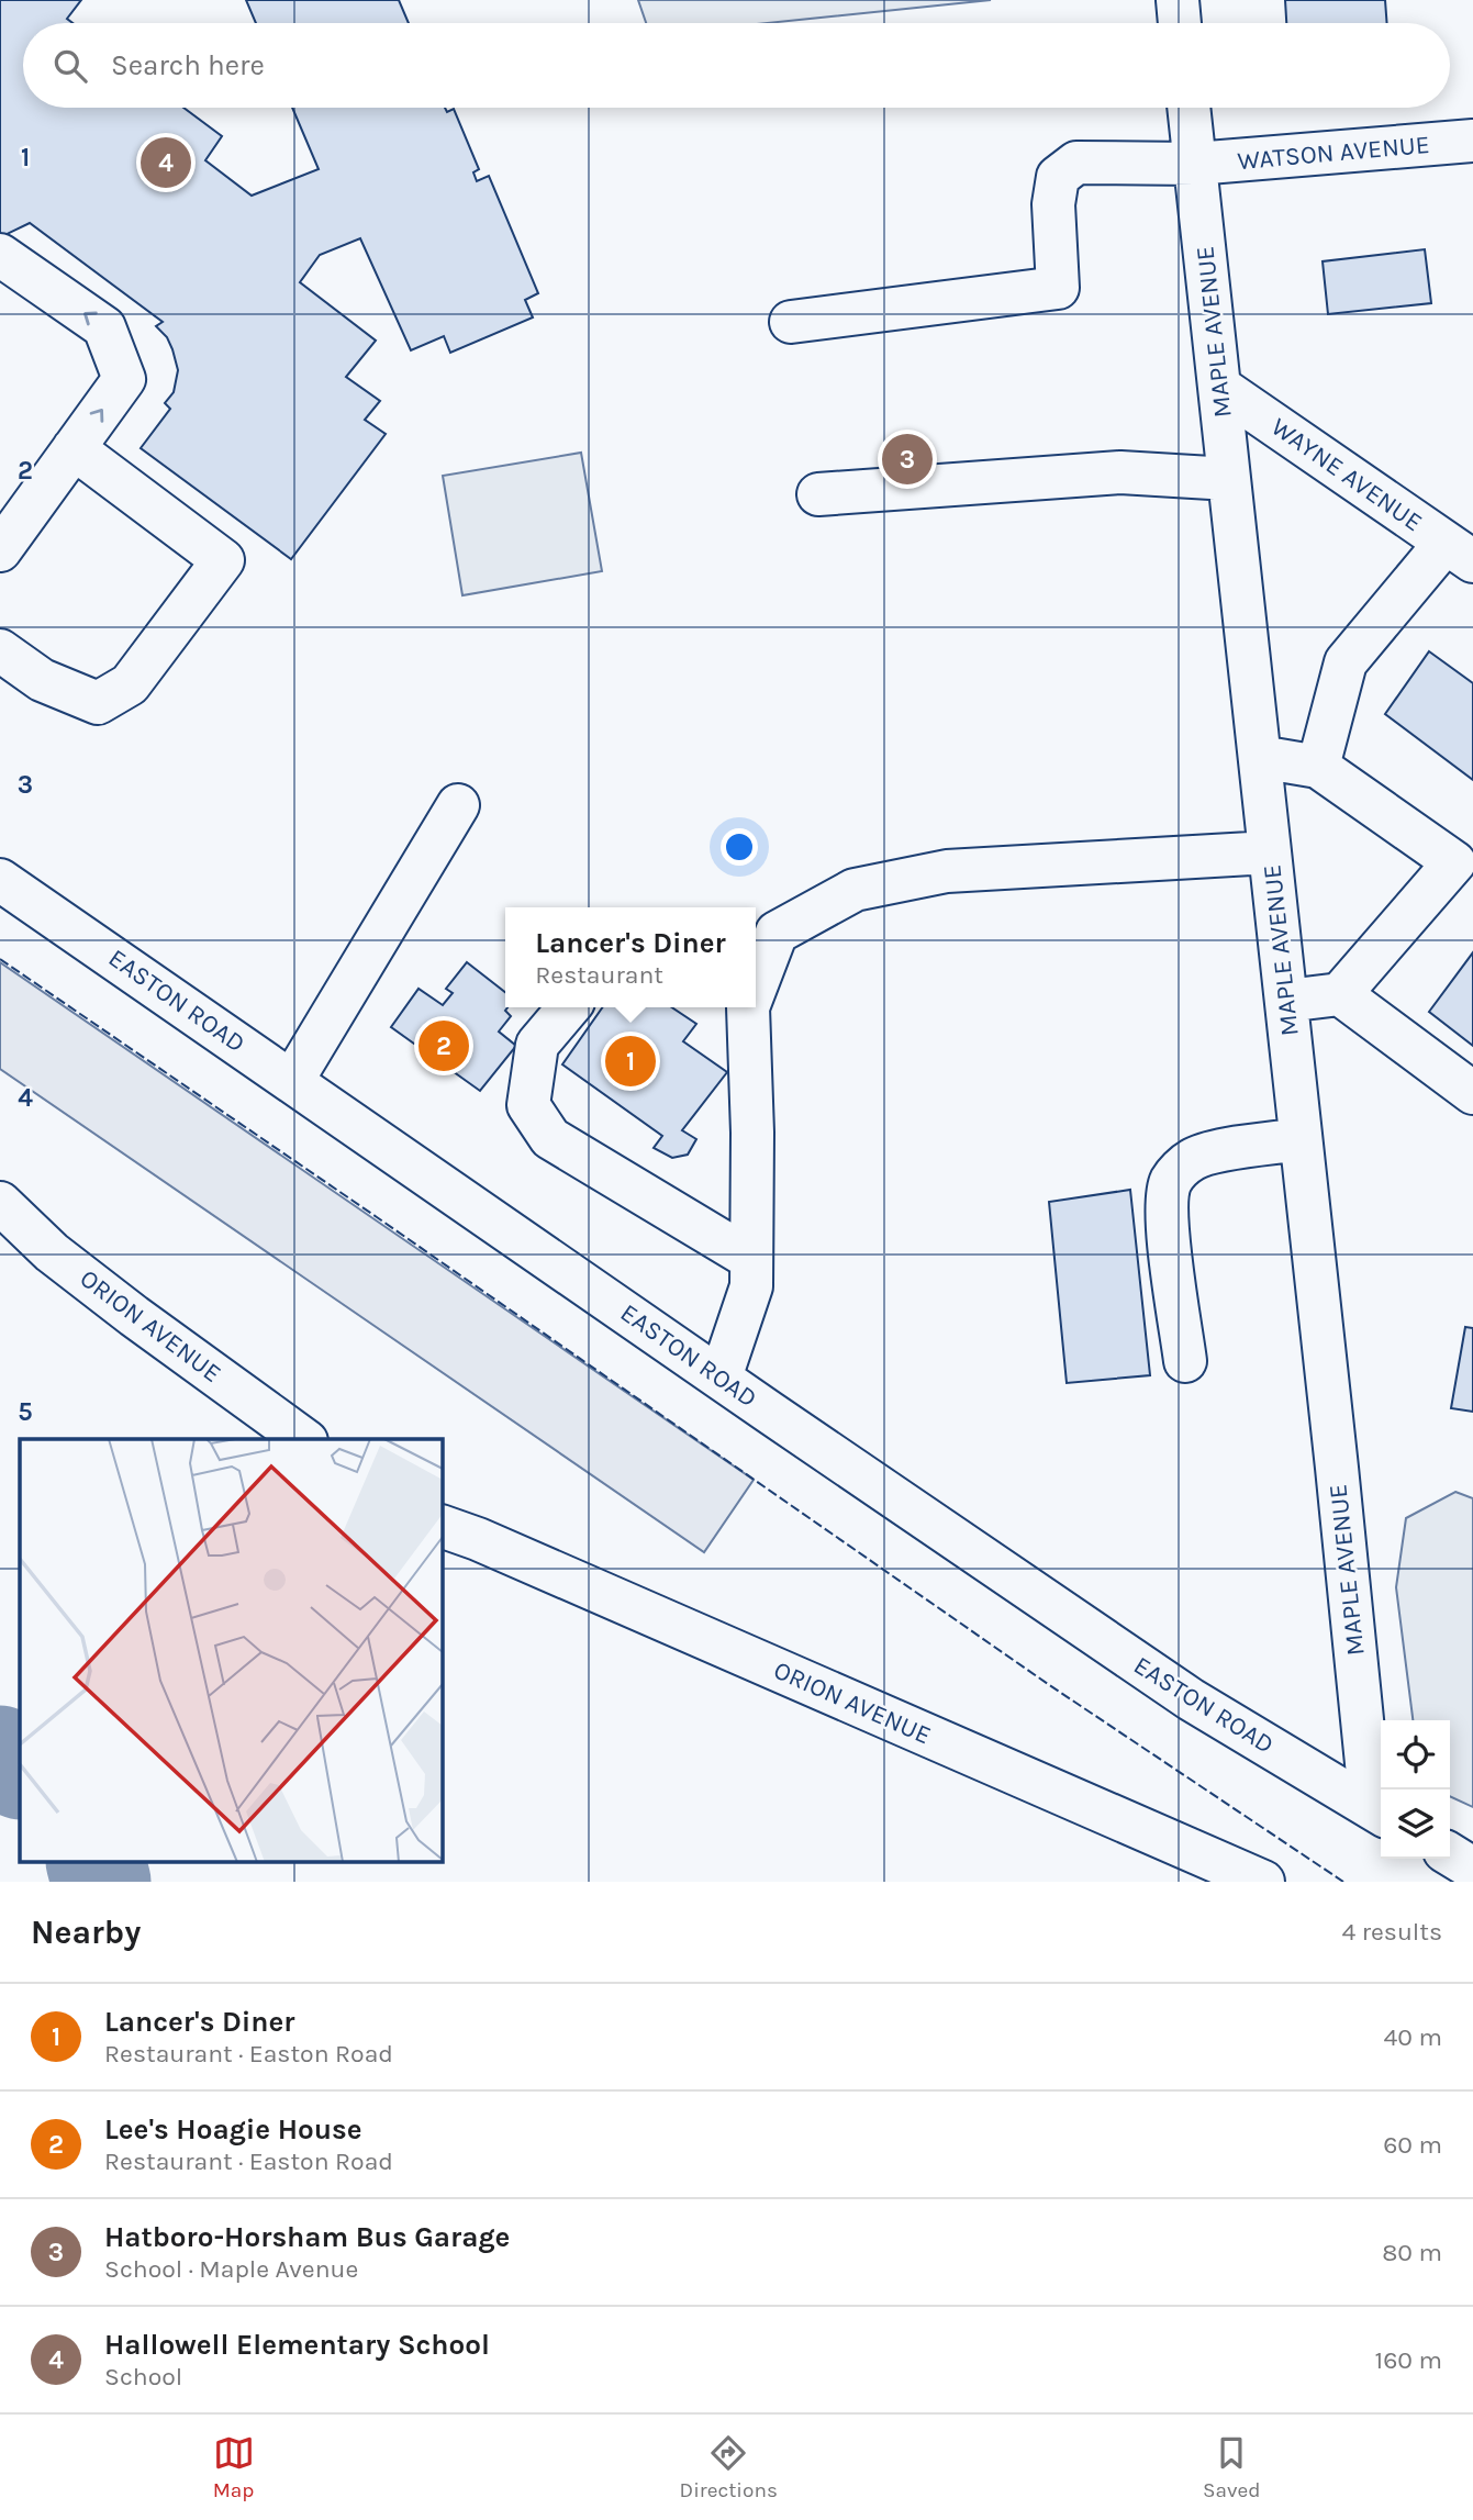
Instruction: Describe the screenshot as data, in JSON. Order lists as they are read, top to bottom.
{
  "streets": {
    "main road": [
      "WATSON AVENUE",
      "MAPLE AVENUE",
      "WAYNE AVENUE",
      "EASTON ROAD",
      "ORION AVENUE"
    ]
  },
  "crossings": [
    ["WATSON AVENUE", "MAPLE AVENUE"],
    ["MAPLE AVENUE", "WAYNE AVENUE"],
    ["MAPLE AVENUE", "EASTON ROAD"]
  ],
  "page": {
    "search": "Search here",
    "pins": [
      "4",
      "3",
      "2",
      "1"
    ],
    "popup": ["Lancer's Diner", "Restaurant"],
    "heading": ["Nearby", "4 results"],
    "list": [
      {
        "mark": "1",
        "name": "Lancer's Diner",
        "note": "Restaurant · Easton Road",
        "value": "40 m"
      },
      {
        "mark": "2",
        "name": "Lee's Hoagie House",
        "note": "Restaurant · Easton Road",
        "value": "60 m"
      },
      {
        "mark": "3",
        "name": "Hatboro-Horsham Bus Garage",
        "note": "School · Maple Avenue",
        "value": "80 m"
      },
      {
        "mark": "4",
        "name": "Hallowell Elementary School",
        "note": "School",
        "value": "160 m"
      }
    ],
    "nav": ["Map", "Directions", "Saved"]
  },
  "grid": {
    "rows": [
      "1",
      "2",
      "3",
      "4",
      "5"
    ]
  }
}
